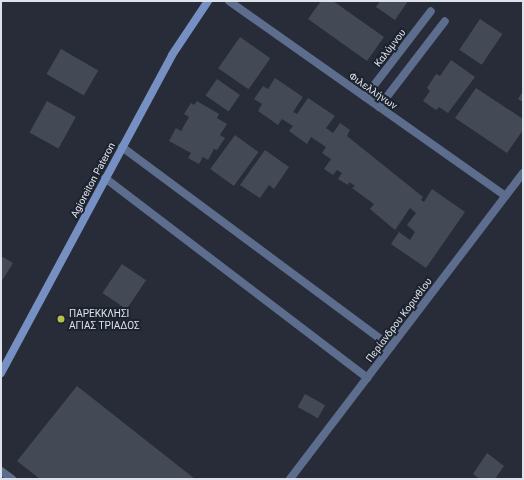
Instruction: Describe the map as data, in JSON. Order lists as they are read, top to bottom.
{
  "streets": {
    "street": [
      "Καλύμνου",
      "Φιλελλήνων",
      "Agioreiton Pateron",
      "Περίανδρου Κορινθίου"
    ]
  },
  "crossings": [
    ["Καλύμνου", "Φιλελλήνων"],
    ["Φιλελλήνων", "Περίανδρου Κορινθίου"]
  ],
  "places": ["ΠΑΡΕΚΚΛΗΣΙ ΑΓΙΑΣ ΤΡΙΑΔΟΣ"]
}
